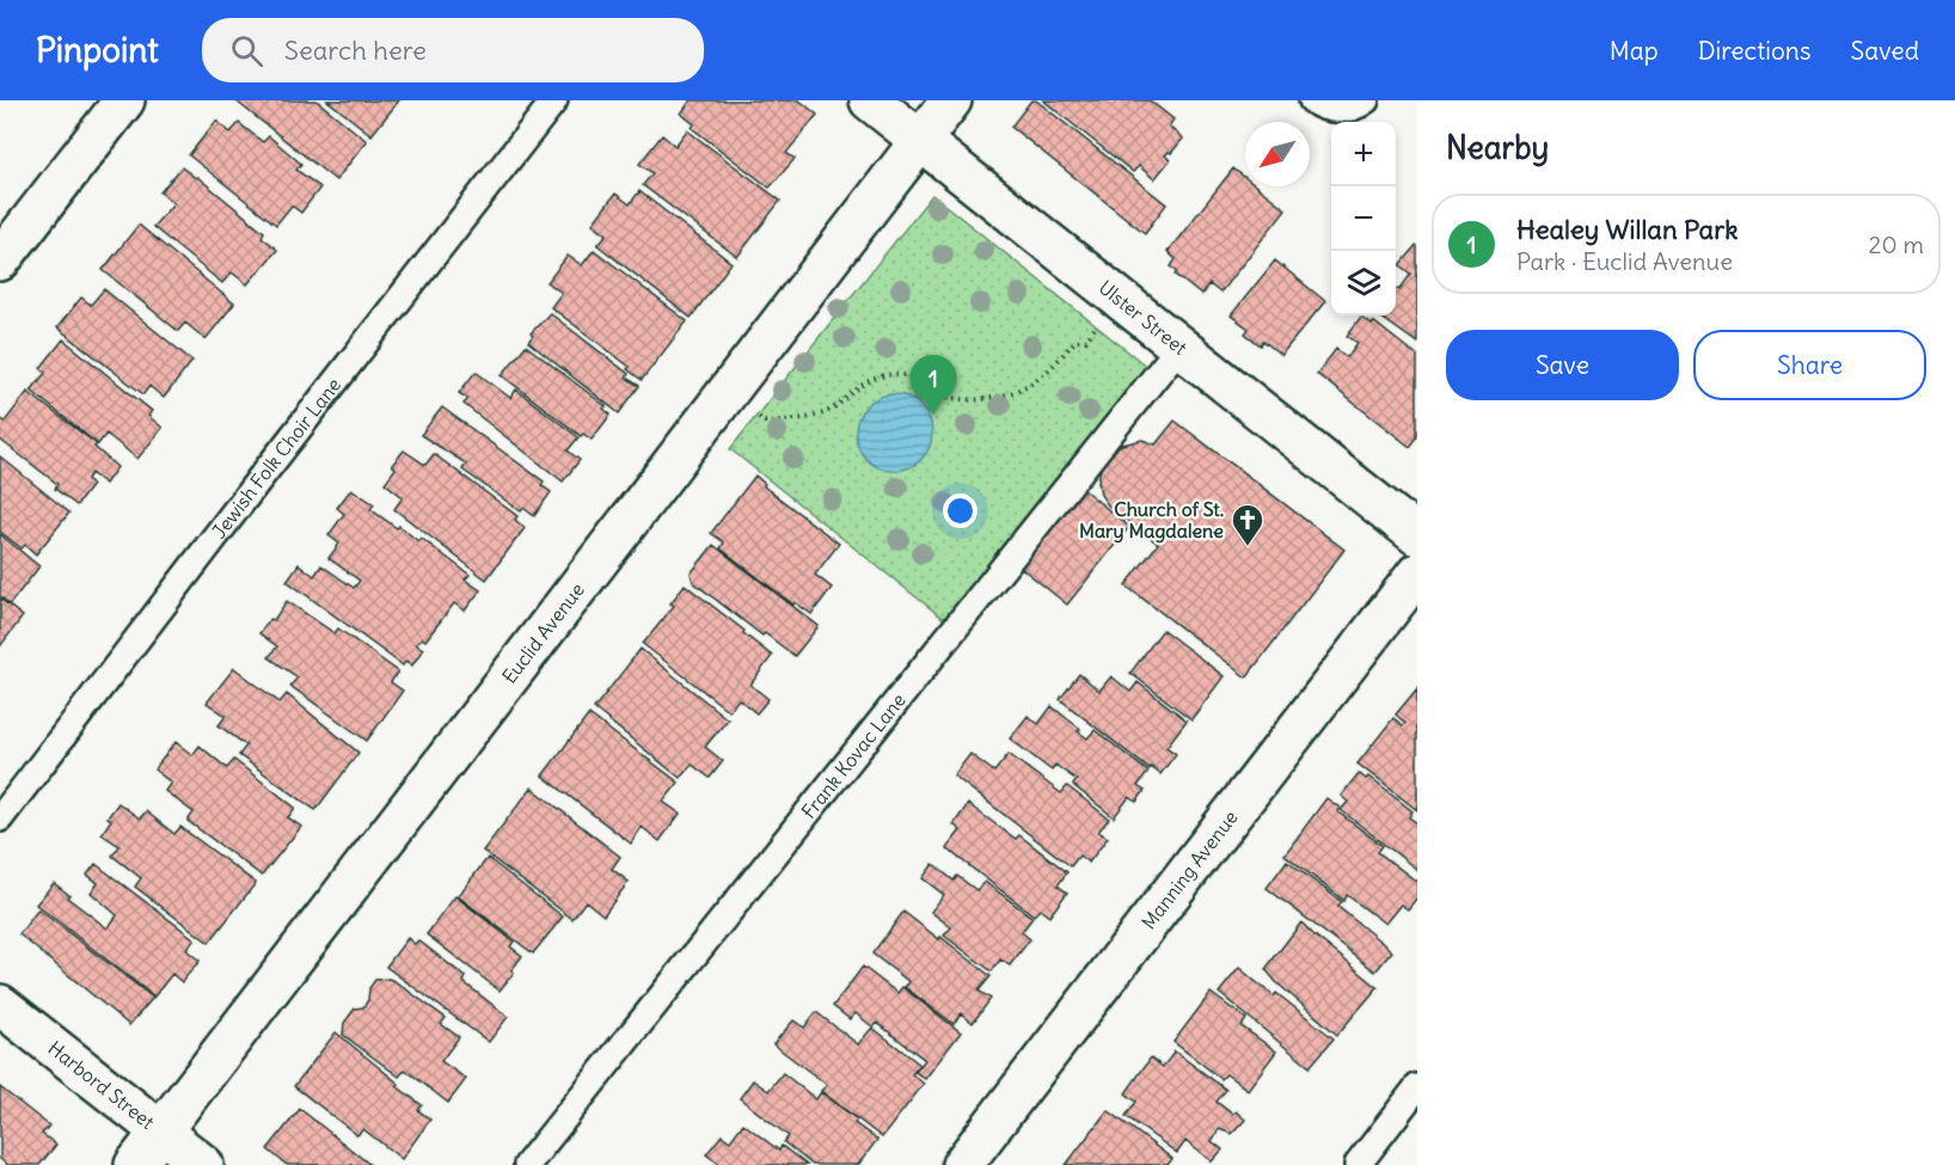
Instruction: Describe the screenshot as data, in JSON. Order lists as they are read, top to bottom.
{
  "streets": {
    "street": [
      "Ulster Street",
      "Euclid Avenue",
      "Manning Avenue",
      "Harbord Street"
    ],
    "lane": ["Jewish Folk Choir Lane", "Frank Kovac Lane"]
  },
  "crossings": [
    ["Ulster Street", "Euclid Avenue"],
    ["Ulster Street", "Frank Kovac Lane"],
    ["Euclid Avenue", "Harbord Street"]
  ],
  "places": {
    "church": ["Church of St. Mary Magdalene"]
  },
  "north": "bottom left",
  "page": {
    "header": "Pinpoint",
    "search": "Search here",
    "nav": ["Map", "Directions", "Saved"],
    "heading": "Nearby",
    "map_buttons": ["+", "−"],
    "list": [
      {
        "mark": "1",
        "name": "Healey Willan Park",
        "note": "Park · Euclid Avenue",
        "value": "20 m"
      }
    ],
    "buttons": ["Save", "Share"],
    "pins": "1"
  }
}
